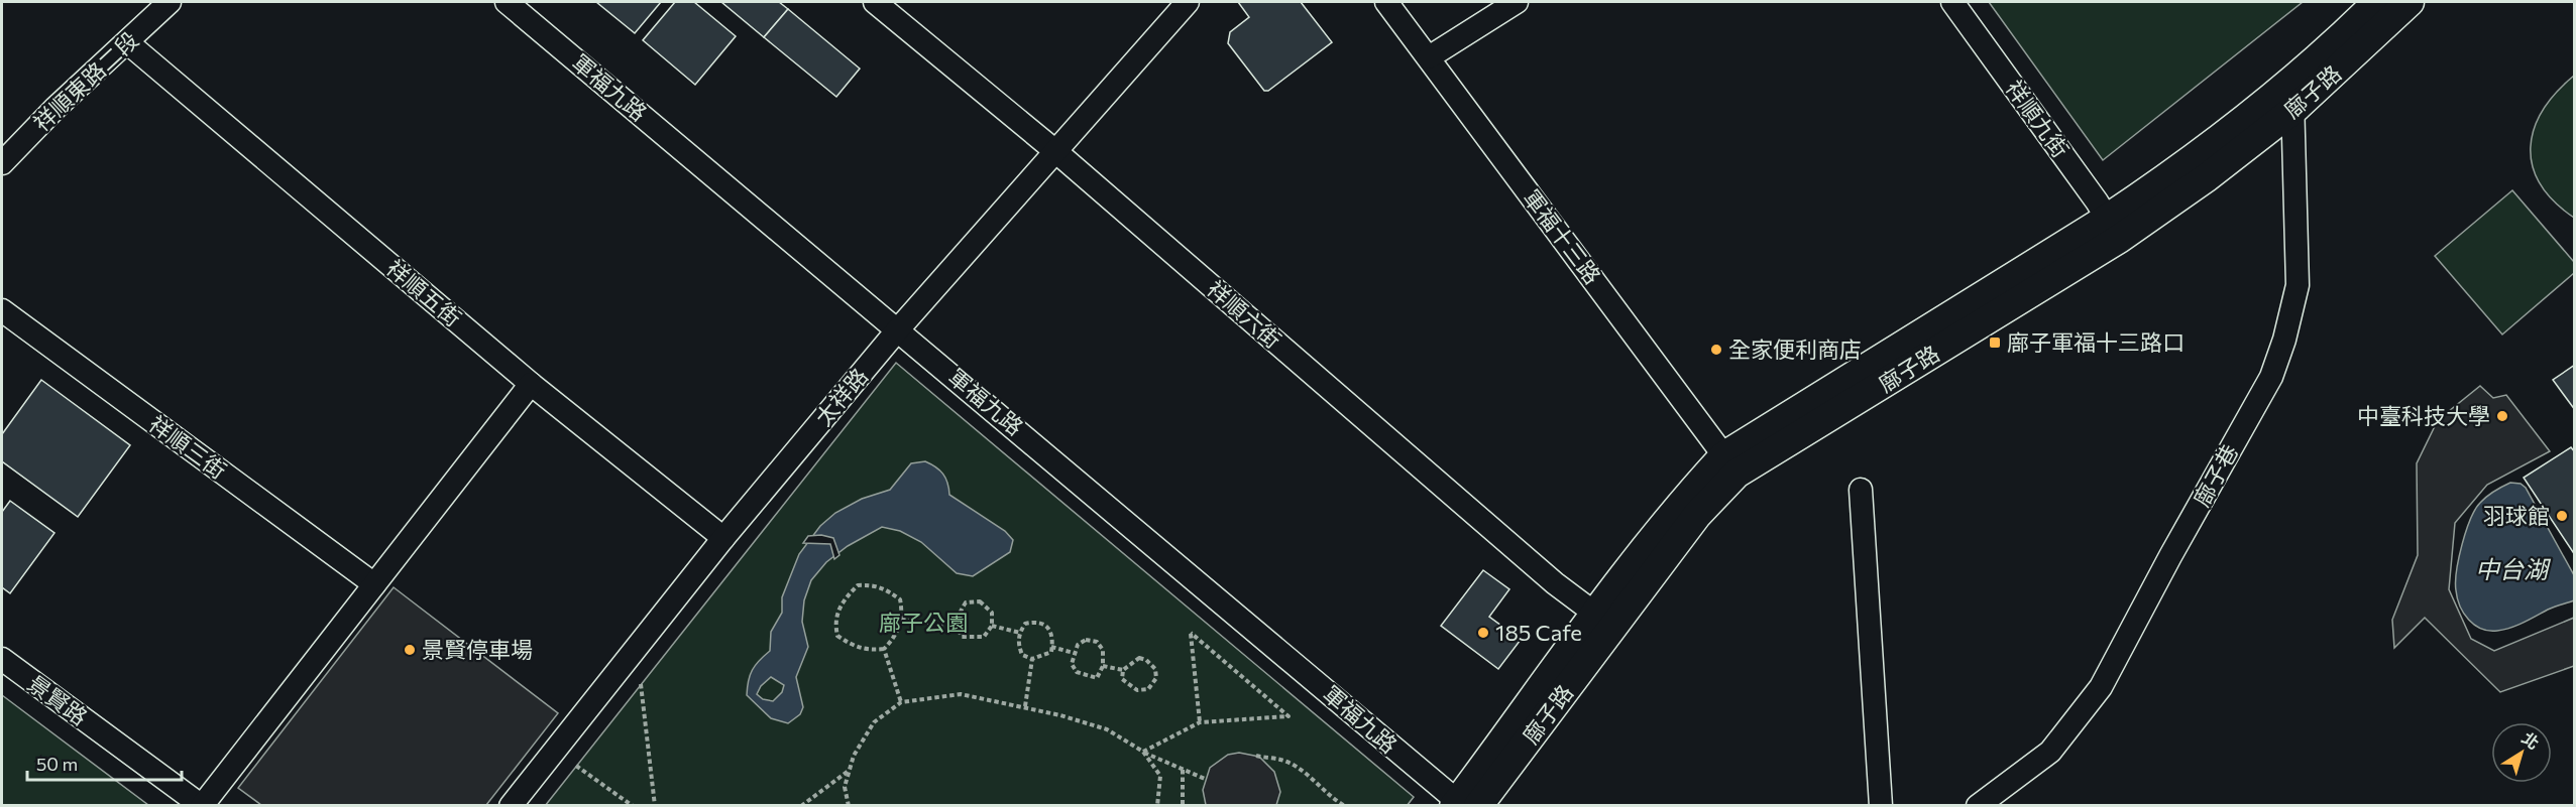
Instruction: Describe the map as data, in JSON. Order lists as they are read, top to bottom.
{
  "streets": {
    "main road": ["廍子路"],
    "street": [
      "祥順東路二段",
      "軍福九路",
      "祥順九街",
      "軍福十三路",
      "祥順五街",
      "祥順六街",
      "太祥路",
      "祥順三街",
      "廍子巷",
      "景賢路"
    ]
  },
  "crossings": [
    ["祥順東路二段", "祥順五街"],
    ["軍福九路", "廍子路"],
    ["軍福九路", "太祥路"],
    ["廍子路", "祥順九街"],
    ["廍子路", "軍福十三路"],
    ["廍子路", "祥順六街"],
    ["廍子路", "廍子巷"],
    ["祥順五街", "太祥路"],
    ["祥順六街", "太祥路"]
  ],
  "water": ["中台湖"],
  "parks": ["廍子公園"],
  "places": {
    "transit": ["廍子軍福十三路口"],
    "other": [
      "全家便利商店",
      "中臺科技大學",
      "羽球館",
      "185 Cafe",
      "景賢停車場"
    ]
  },
  "scale_bar": "50 m",
  "north": "top right"
}
